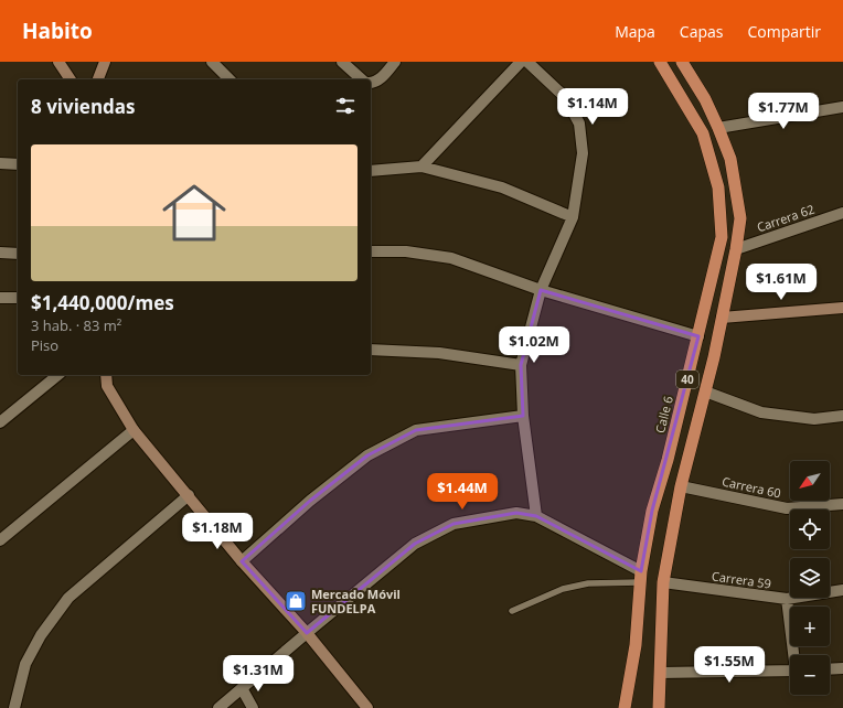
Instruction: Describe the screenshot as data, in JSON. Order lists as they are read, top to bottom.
{
  "streets": {
    "highway": ["40", "Calle 6"],
    "street": ["Carrera 62", "Carrera 60", "Carrera 59"]
  },
  "crossings": [
    ["Carrera 62", "40"],
    ["40", "Carrera 60"],
    ["40", "Carrera 59"]
  ],
  "places": {
    "shop": ["Mercado Móvil FUNDELPA"]
  },
  "north": "bottom left",
  "page": {
    "header": "Habito",
    "nav": ["Mapa", "Capas", "Compartir"],
    "heading": "8 viviendas",
    "price": [
      "$1.14M",
      "$1.77M",
      "$1.61M",
      "$1.02M",
      "$1.44M",
      "$1.18M",
      "$1.55M",
      "$1.31M"
    ],
    "list": [
      {
        "name": "$1,440,000/mes",
        "note": "3 hab. · 83 m² · Piso"
      }
    ],
    "map_buttons": ["+", "−"]
  }
}
